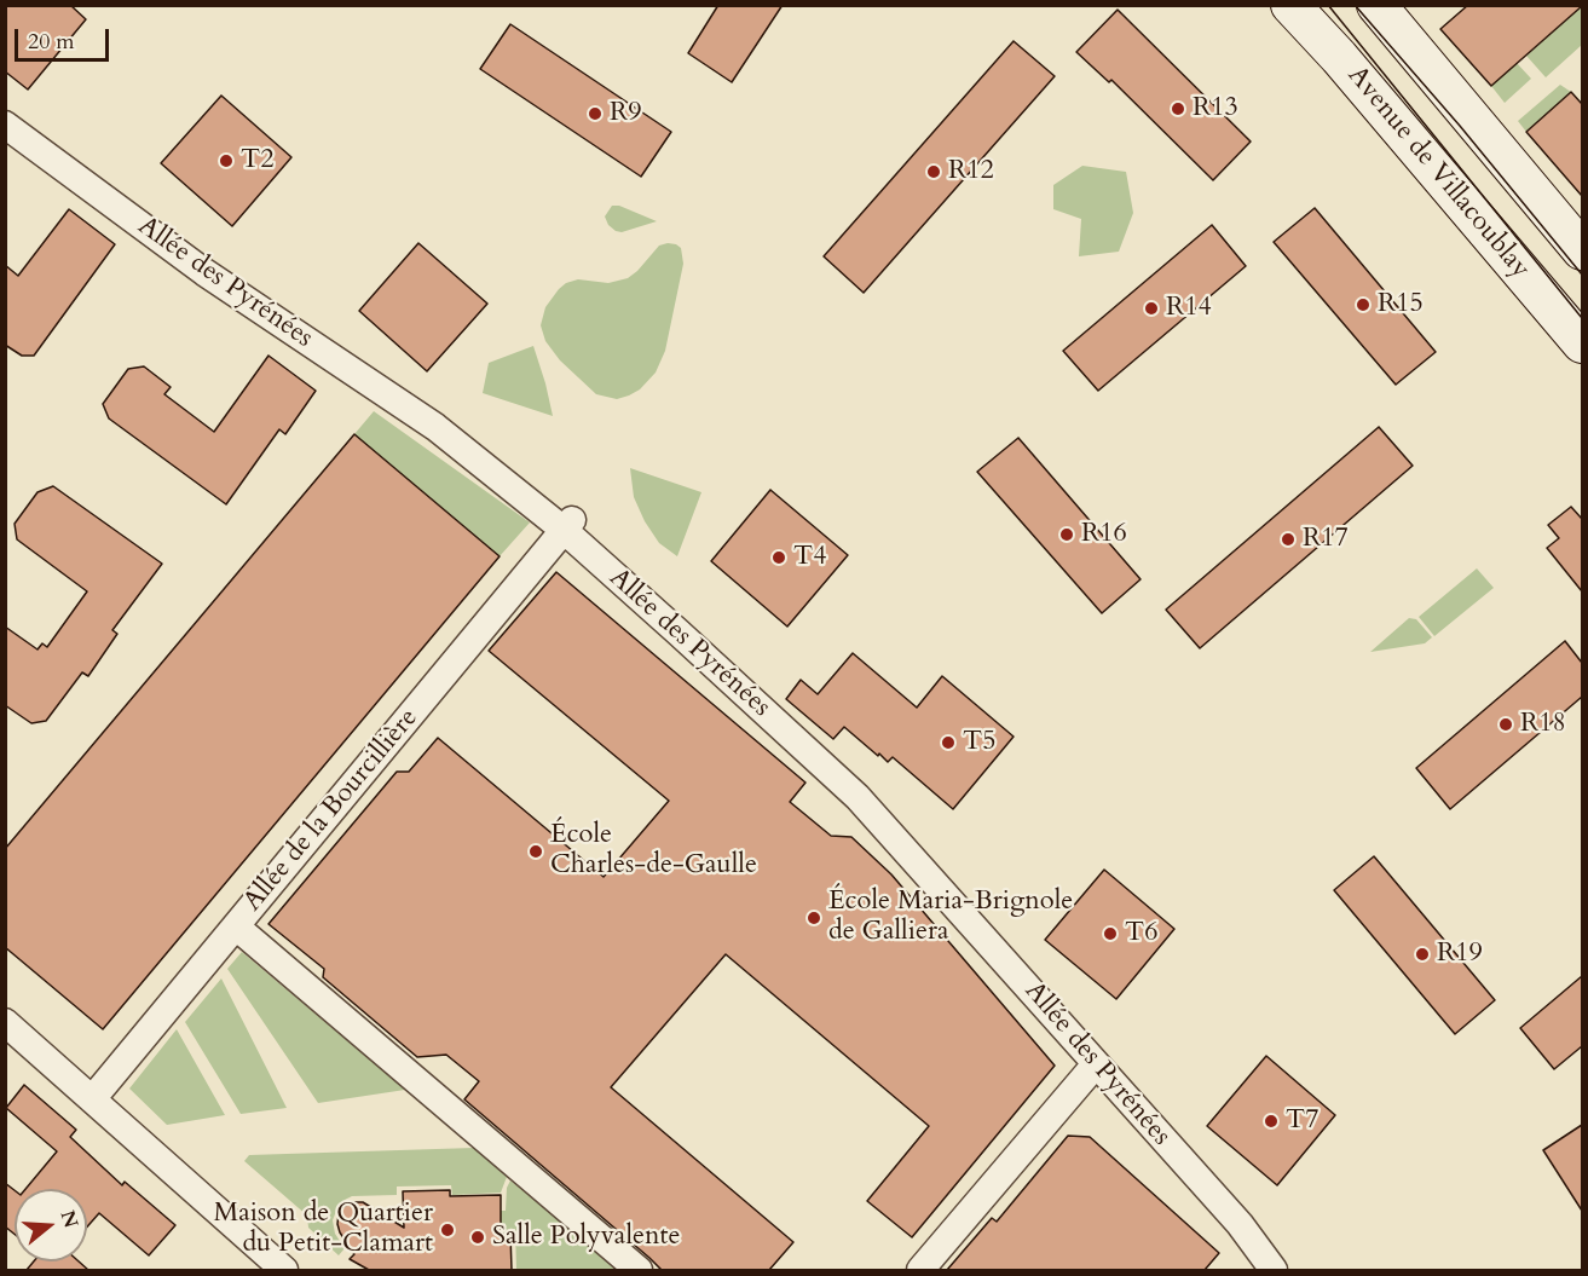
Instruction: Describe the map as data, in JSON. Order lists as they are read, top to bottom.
{
  "streets": {
    "street": ["Avenue de Villacoublay", "Allée des Pyrénées", "Allée de la Bourcillière"]
  },
  "crossings": [
    ["Allée des Pyrénées", "Allée de la Bourcillière"]
  ],
  "places": [
    "R13",
    "R9",
    "T2",
    "R12",
    "R15",
    "R14",
    "R16",
    "R17",
    "T4",
    "R18",
    "T5",
    "École Charles-de-Gaulle",
    "École Maria-Brignole de Galliera",
    "T6",
    "R19",
    "T7",
    "Maison de Quartier du Petit-Clamart",
    "Salle Polyvalente"
  ],
  "scale_bar": "20 m",
  "north": "right"
}
